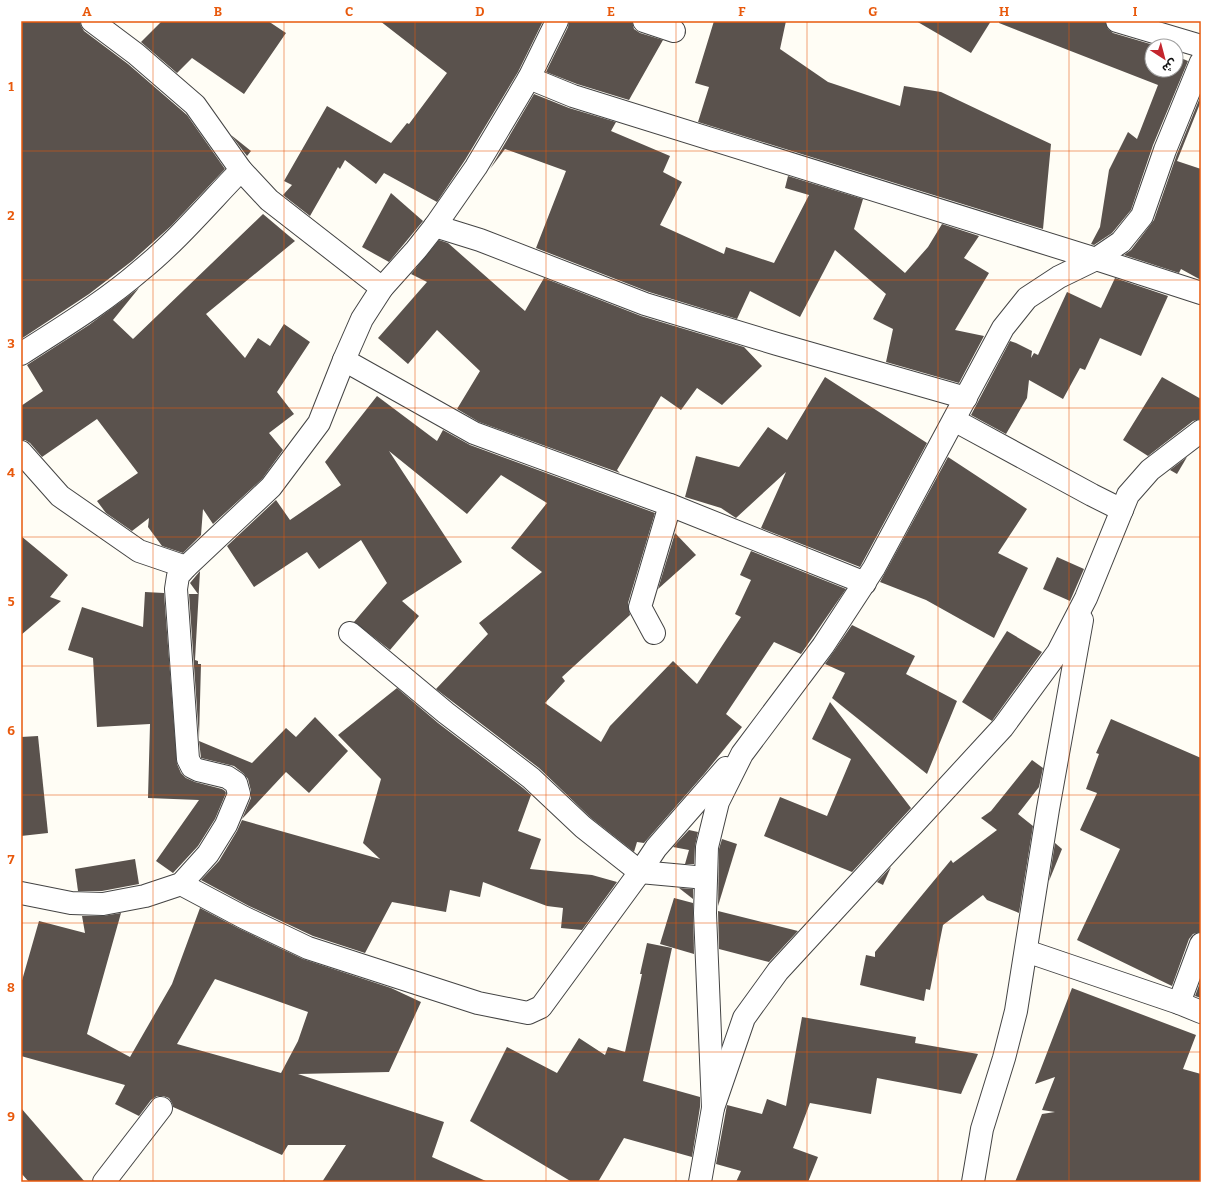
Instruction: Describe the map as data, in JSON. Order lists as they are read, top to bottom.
{
  "north": "bottom right",
  "grid": {
    "columns": [
      "A",
      "B",
      "C",
      "D",
      "E",
      "F",
      "G",
      "H",
      "I"
    ],
    "rows": [
      "1",
      "2",
      "3",
      "4",
      "5",
      "6",
      "7",
      "8",
      "9"
    ]
  }
}
